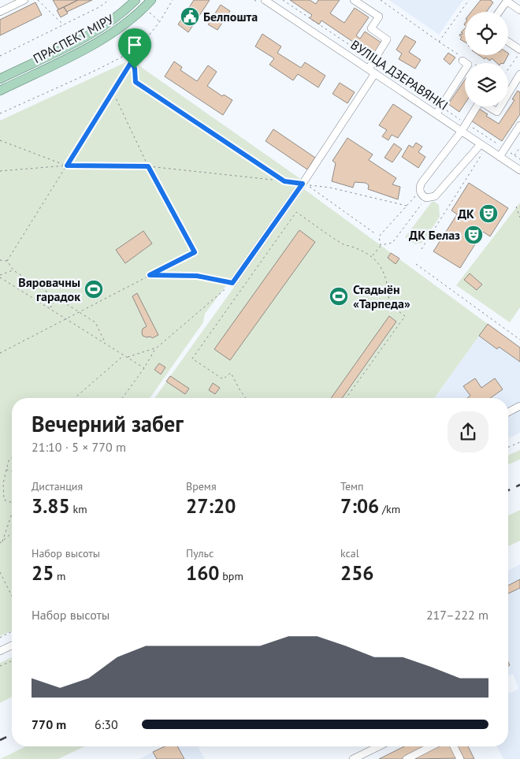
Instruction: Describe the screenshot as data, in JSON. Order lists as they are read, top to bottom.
{
  "streets": {
    "main road": ["ПРАСПЕКТ МІРУ"],
    "street": ["ВУЛІЦА ДЗЕРАВЯНКІ"]
  },
  "places": {
    "public building": ["Белпошта"],
    "theatre": ["ДК", "ДК Белаз"],
    "sports": ["Вяровачны гарадок", "Стадыён «Тарпеда»"]
  },
  "page": {
    "heading": ["Вечерний забег", "21:10 · 5 × 770 m"],
    "stats": [
      ["Дистанция", "3.85 km"],
      ["Время", "27:20"],
      ["Темп", "7:06 /km"],
      ["Набор высоты", "25 m"],
      ["Пульс", "160 bpm"],
      ["kcal", "256"]
    ],
    "chart": ["Набор высоты", "217–222 m"],
    "list": [
      {
        "name": "770 m",
        "note": "6:30"
      }
    ]
  }
}
